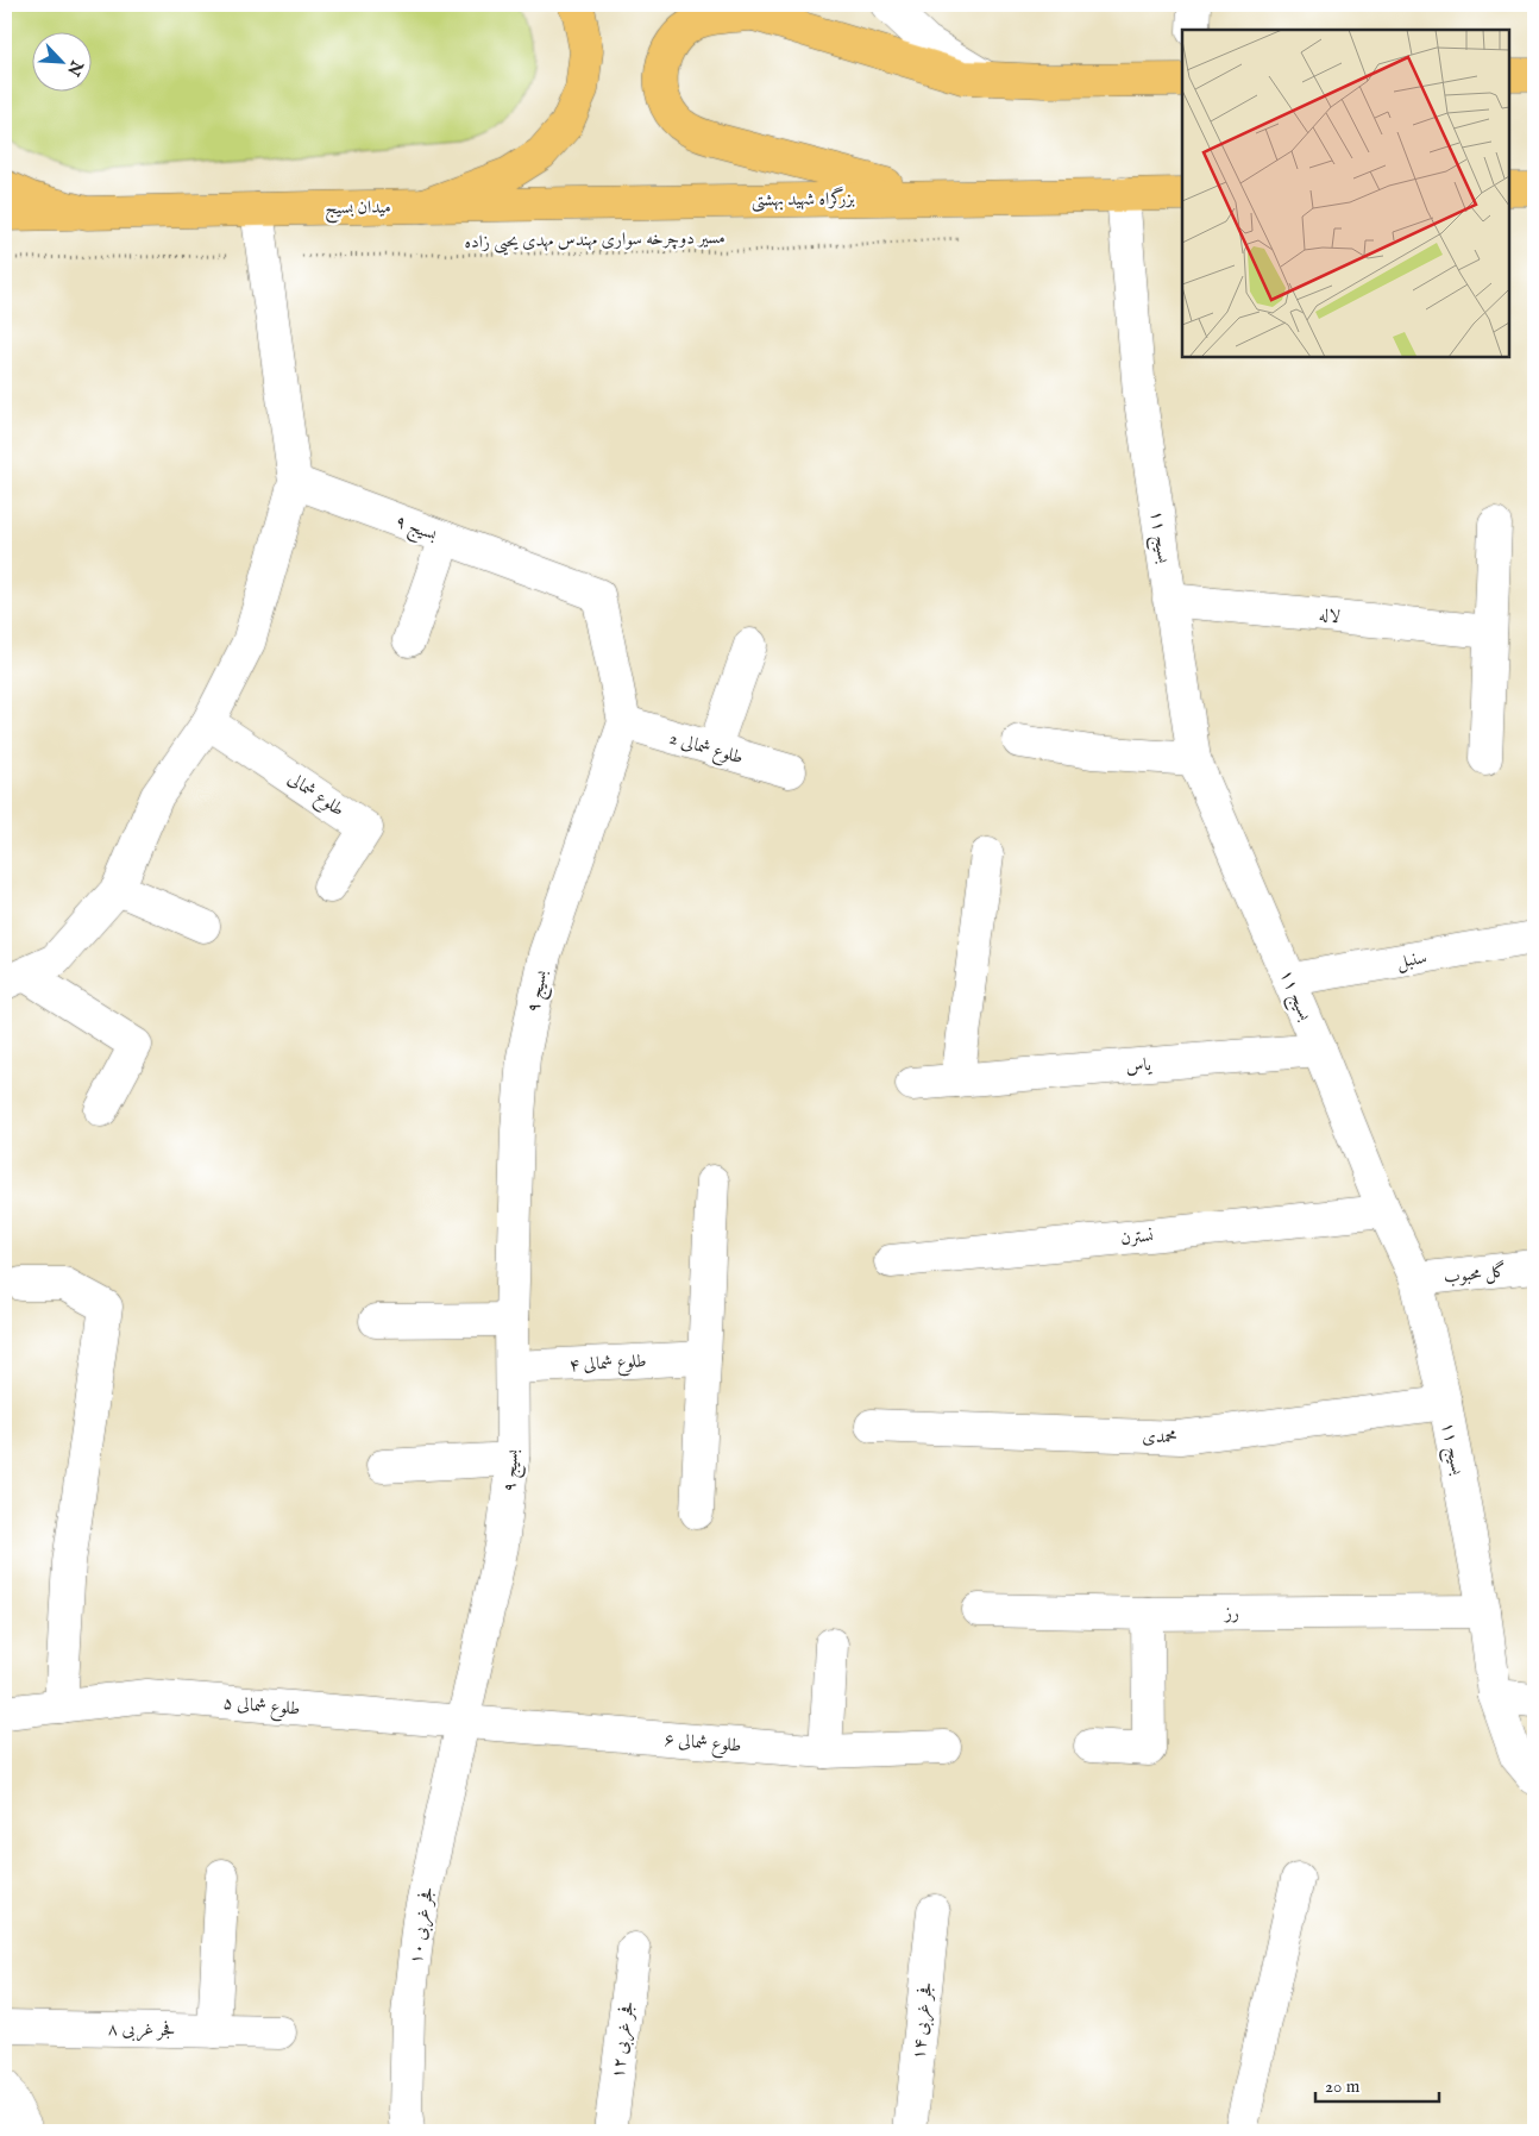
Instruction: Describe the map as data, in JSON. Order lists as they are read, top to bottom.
{
  "streets": {
    "main road": ["بزرگراه شهید بهشتی", "میدان بسیج"],
    "street": [
      "بسیج ۹",
      "بسیج ۱۱",
      "لاله",
      "طلوع شمالی 2",
      "طلوع شمالی",
      "سنبل",
      "یاس",
      "نسترن",
      "گل محبوب",
      "طلوع شمالی ۴",
      "محمدی",
      "رز",
      "طلوع شمالی ۵",
      "طلوع شمالی ۶",
      "فجر غربی ۱۰",
      "فجر غربی ۱۴",
      "فجر غربی ۸",
      "فجر غربی ۱۲"
    ],
    "path": ["مسیر دوچرخه سواری مهندس مهدی یحیی زاده"]
  },
  "crossings": [
    ["بزرگراه شهید بهشتی", "میدان بسیج"],
    ["بزرگراه شهید بهشتی", "بسیج ۱۱"],
    ["بسیج ۹", "طلوع شمالی 2"],
    ["بسیج ۹", "طلوع شمالی ۴"],
    ["بسیج ۹", "طلوع شمالی ۵"],
    ["بسیج ۹", "طلوع شمالی ۶"],
    ["بسیج ۹", "فجر غربی ۱۰"],
    ["بسیج ۱۱", "لاله"],
    ["بسیج ۱۱", "سنبل"],
    ["بسیج ۱۱", "یاس"],
    ["بسیج ۱۱", "نسترن"],
    ["بسیج ۱۱", "گل محبوب"],
    ["بسیج ۱۱", "محمدی"],
    ["بسیج ۱۱", "رز"],
    ["طلوع شمالی ۵", "طلوع شمالی ۶"],
    ["طلوع شمالی ۵", "فجر غربی ۱۰"],
    ["طلوع شمالی ۶", "فجر غربی ۱۰"]
  ],
  "scale_bar": "20 m",
  "north": "bottom right"
}
